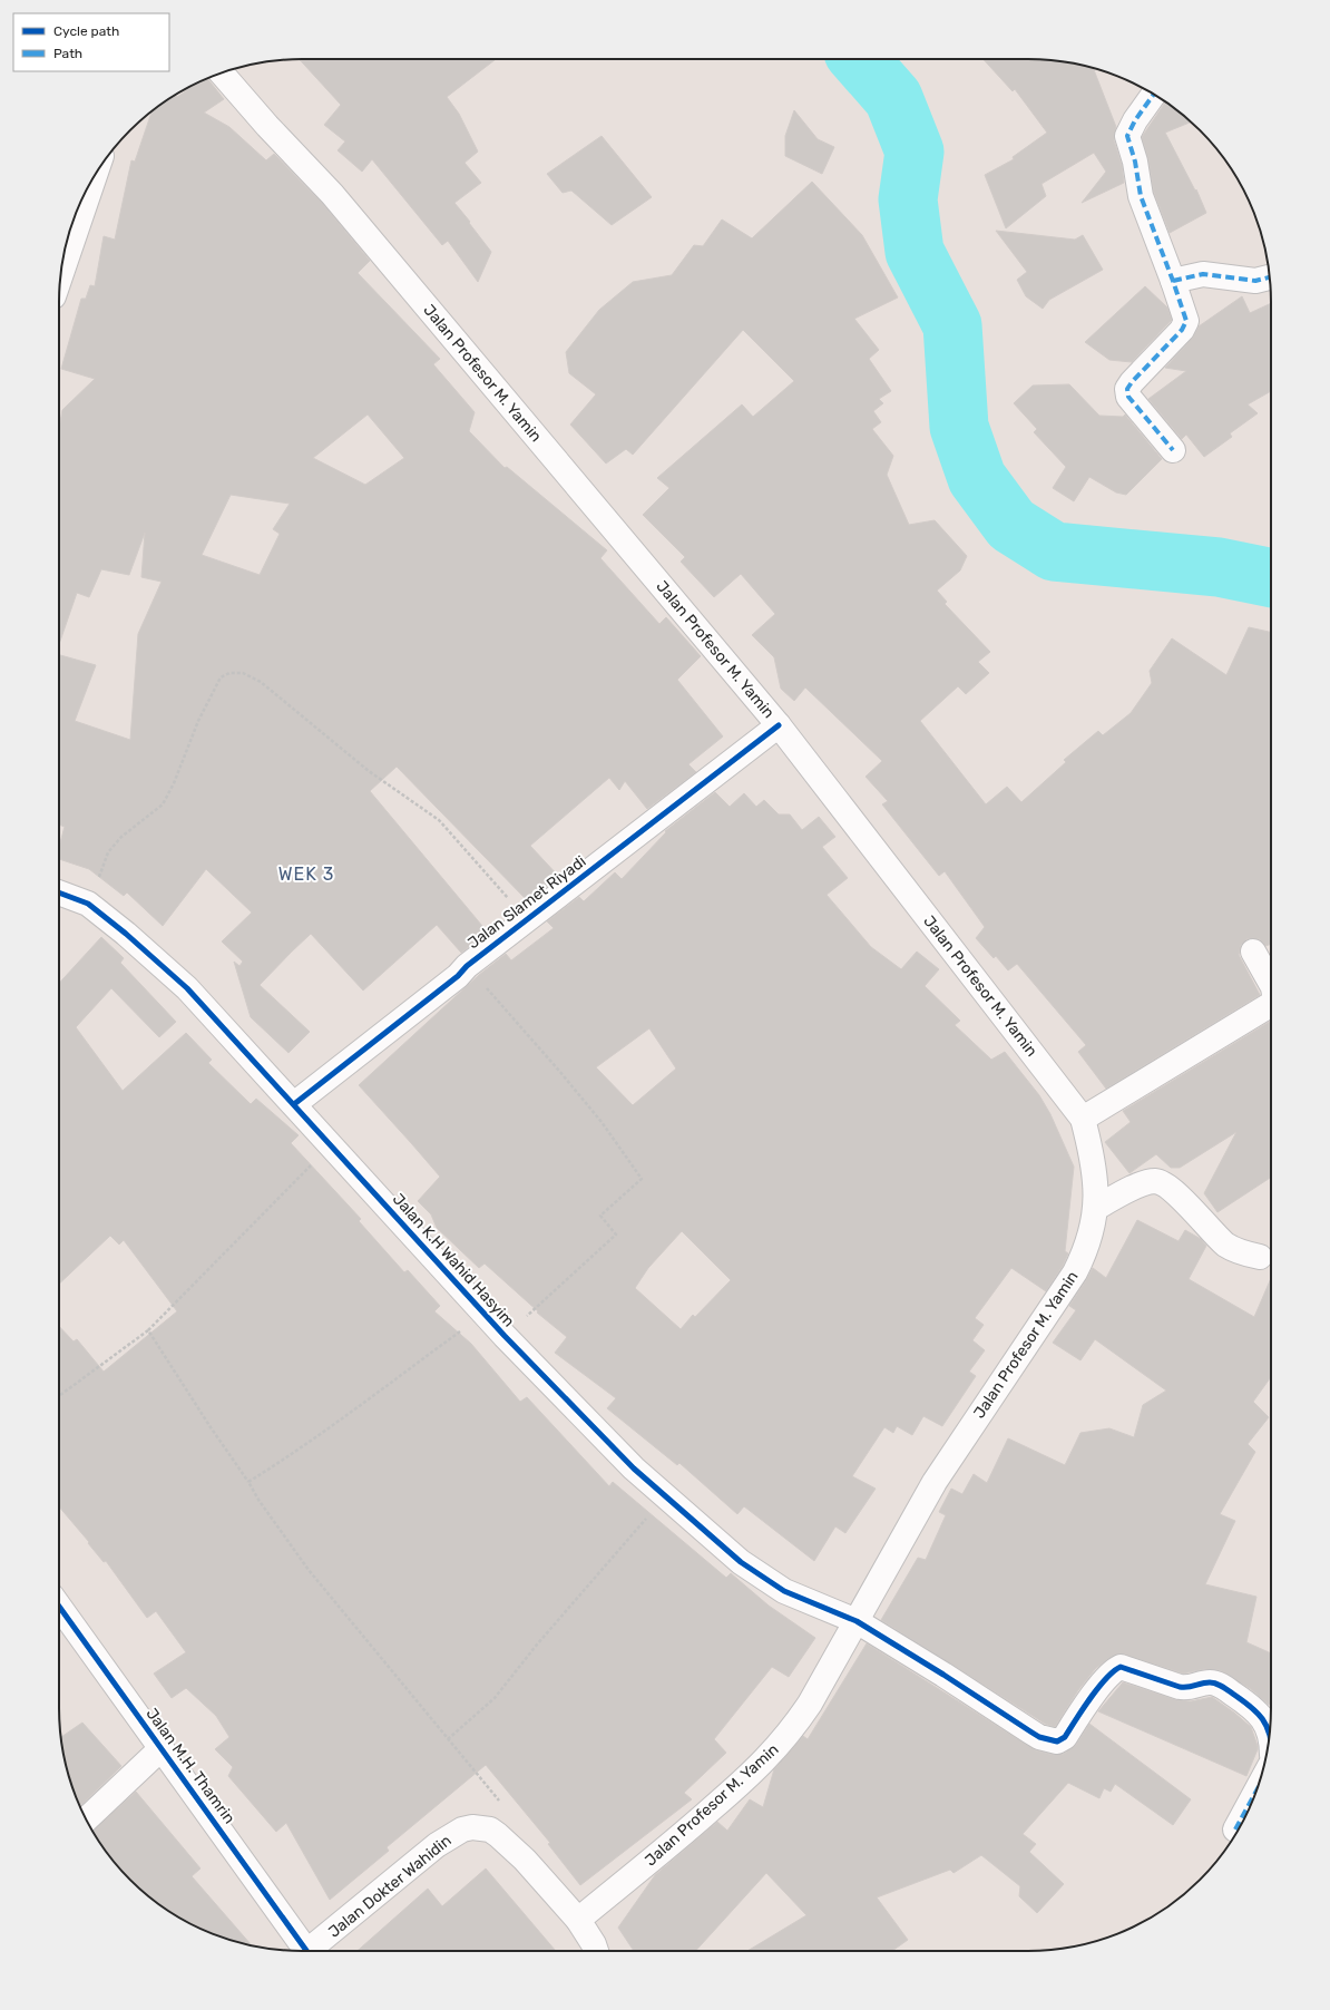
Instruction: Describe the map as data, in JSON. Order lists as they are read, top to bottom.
{
  "streets": {
    "street": [
      "Jalan Profesor M. Yamin",
      "Jalan Slamet Riyadi",
      "Jalan K.H Wahid Hasyim",
      "Jalan M.H. Thamrin",
      "Jalan Dokter Wahidin"
    ]
  },
  "crossings": [
    ["Jalan Profesor M. Yamin", "Jalan Slamet Riyadi"],
    ["Jalan Profesor M. Yamin", "Jalan K.H Wahid Hasyim"],
    ["Jalan Profesor M. Yamin", "Jalan Dokter Wahidin"],
    ["Jalan Slamet Riyadi", "Jalan K.H Wahid Hasyim"]
  ],
  "districts": ["WEK 3"],
  "legend": ["Cycle path", "Path"]
}
